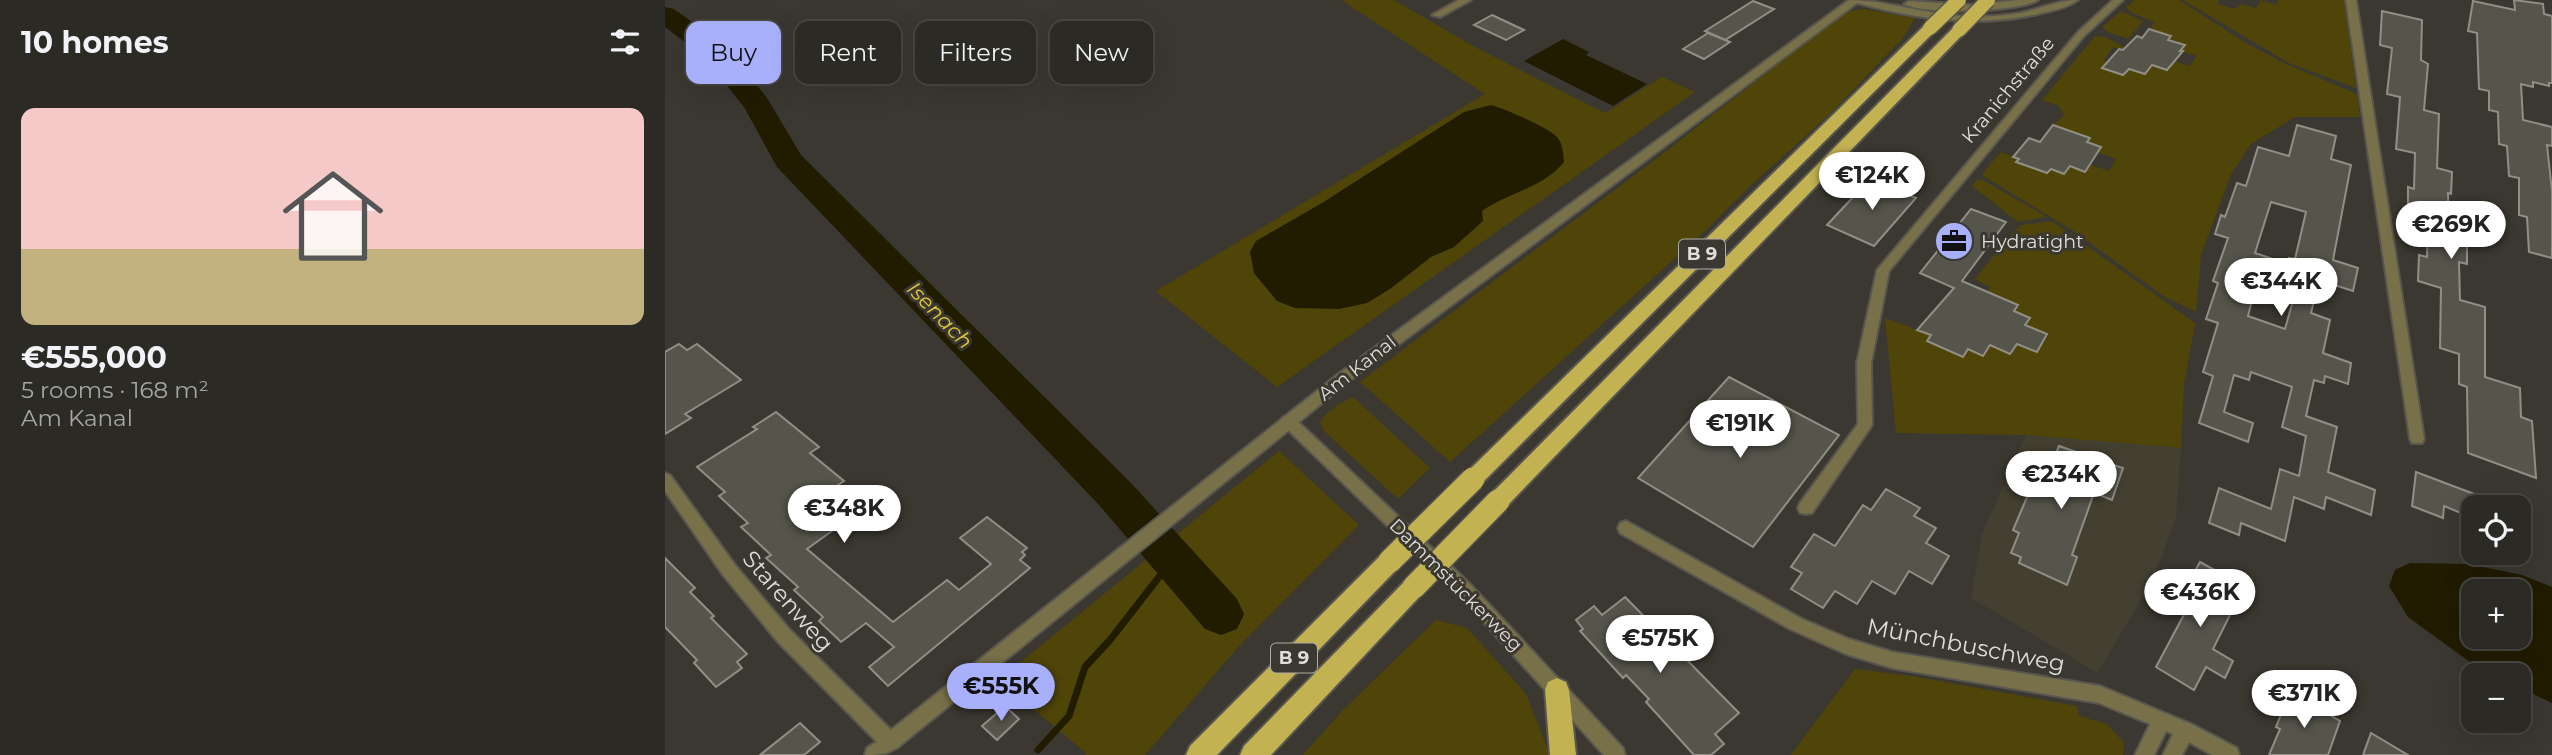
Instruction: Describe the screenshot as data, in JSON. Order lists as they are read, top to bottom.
{
  "streets": {
    "highway": ["B 9"],
    "street": [
      "Kranichstraße",
      "Am Kanal",
      "Dammstückerweg",
      "Starenweg",
      "Münchbuschweg"
    ]
  },
  "crossings": [
    ["Am Kanal", "Dammstückerweg"],
    ["Am Kanal", "Starenweg"]
  ],
  "water": ["Isenach"],
  "places": {
    "office": ["Hydratight"]
  },
  "page": {
    "heading": "10 homes",
    "chip": [
      "Buy",
      "Rent",
      "Filters",
      "New"
    ],
    "list": [
      {
        "name": "€555,000",
        "note": "5 rooms · 168 m² · Am Kanal"
      }
    ],
    "price": [
      "€124K",
      "€269K",
      "€344K",
      "€191K",
      "€234K",
      "€348K",
      "€436K",
      "€575K",
      "€555K",
      "€371K"
    ],
    "map_buttons": ["+", "−"]
  }
}
